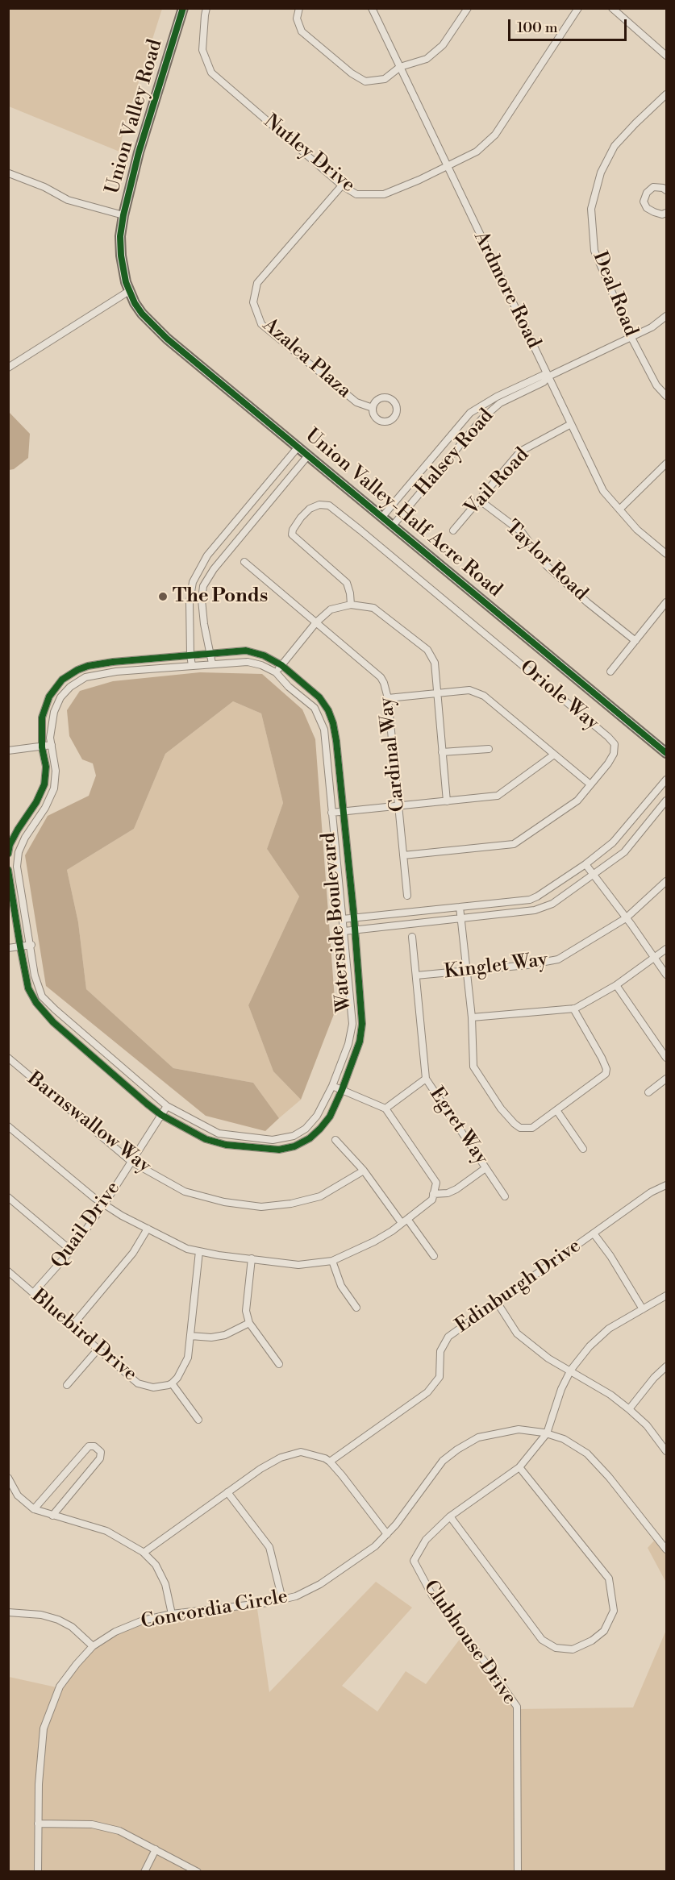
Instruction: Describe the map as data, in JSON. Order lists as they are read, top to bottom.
{
  "streets": {
    "street": [
      "Union Valley Road",
      "Nutley Drive",
      "Ardmore Road",
      "Deal Road",
      "Azalea Plaza",
      "Halsey Road",
      "Vail Road",
      "Union Valley-Half Acre Road",
      "Taylor Road",
      "Oriole Way",
      "Cardinal Way",
      "Waterside Boulevard",
      "Kinglet Way",
      "Barnswallow Way",
      "Egret Way",
      "Quail Drive",
      "Edinburgh Drive",
      "Bluebird Drive",
      "Concordia Circle",
      "Clubhouse Drive"
    ]
  },
  "crossings": [
    ["Union Valley Road", "Union Valley-Half Acre Road"],
    ["Nutley Drive", "Ardmore Road"],
    ["Nutley Drive", "Azalea Plaza"],
    ["Ardmore Road", "Halsey Road"],
    ["Ardmore Road", "Vail Road"],
    ["Deal Road", "Halsey Road"],
    ["Halsey Road", "Union Valley-Half Acre Road"],
    ["Vail Road", "Taylor Road"],
    ["Oriole Way", "Cardinal Way"],
    ["Waterside Boulevard", "Quail Drive"],
    ["Kinglet Way", "Egret Way"],
    ["Barnswallow Way", "Quail Drive"],
    ["Quail Drive", "Bluebird Drive"]
  ],
  "places": ["The Ponds"],
  "scale_bar": "100 m"
}
